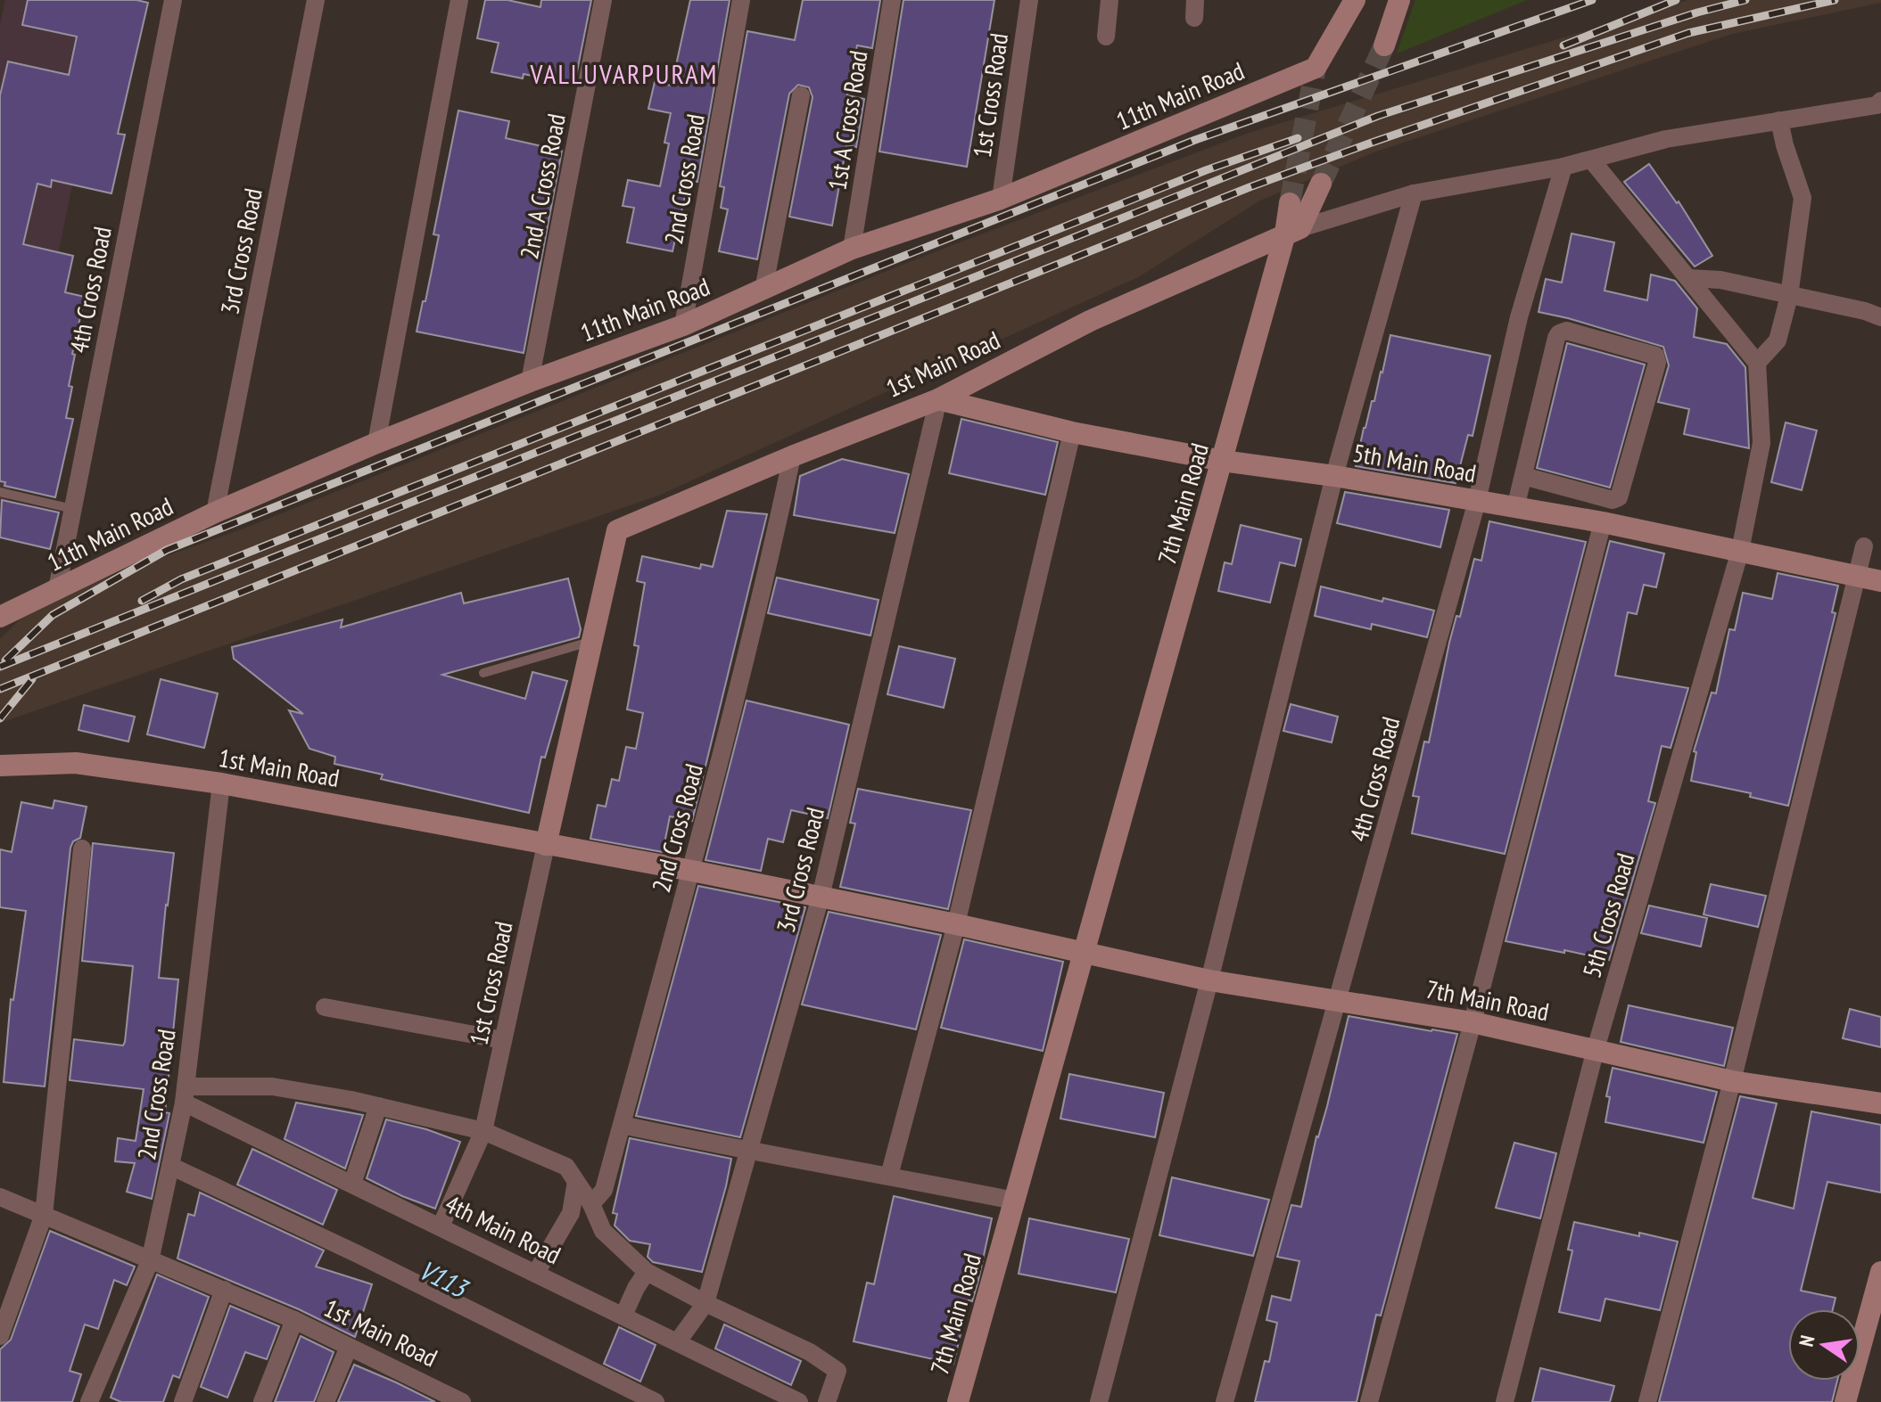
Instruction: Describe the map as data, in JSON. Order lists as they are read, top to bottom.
{
  "streets": {
    "main road": [
      "11th Main Road",
      "1st Main Road",
      "5th Main Road",
      "7th Main Road"
    ],
    "street": [
      "1st Cross Road",
      "1st A Cross Road",
      "2nd Cross Road",
      "2nd A Cross Road",
      "3rd Cross Road",
      "4th Cross Road",
      "5th Cross Road",
      "4th Main Road"
    ]
  },
  "crossings": [
    ["1st Cross Road", "11th Main Road"],
    ["1st Cross Road", "1st Main Road"],
    ["1st Cross Road", "4th Main Road"],
    ["11th Main Road", "1st A Cross Road"],
    ["11th Main Road", "2nd Cross Road"],
    ["11th Main Road", "2nd A Cross Road"],
    ["11th Main Road", "3rd Cross Road"],
    ["11th Main Road", "4th Cross Road"],
    ["2nd Cross Road", "1st Main Road"],
    ["2nd Cross Road", "4th Main Road"],
    ["3rd Cross Road", "1st Main Road"],
    ["3rd Cross Road", "5th Main Road"],
    ["3rd Cross Road", "4th Main Road"],
    ["4th Cross Road", "5th Main Road"],
    ["4th Cross Road", "7th Main Road"],
    ["1st Main Road", "5th Main Road"],
    ["1st Main Road", "7th Main Road"],
    ["5th Main Road", "7th Main Road"],
    ["5th Main Road", "5th Cross Road"],
    ["7th Main Road", "5th Cross Road"]
  ],
  "districts": ["VALLUVARPURAM"],
  "water": ["V113"],
  "north": "left"
}
